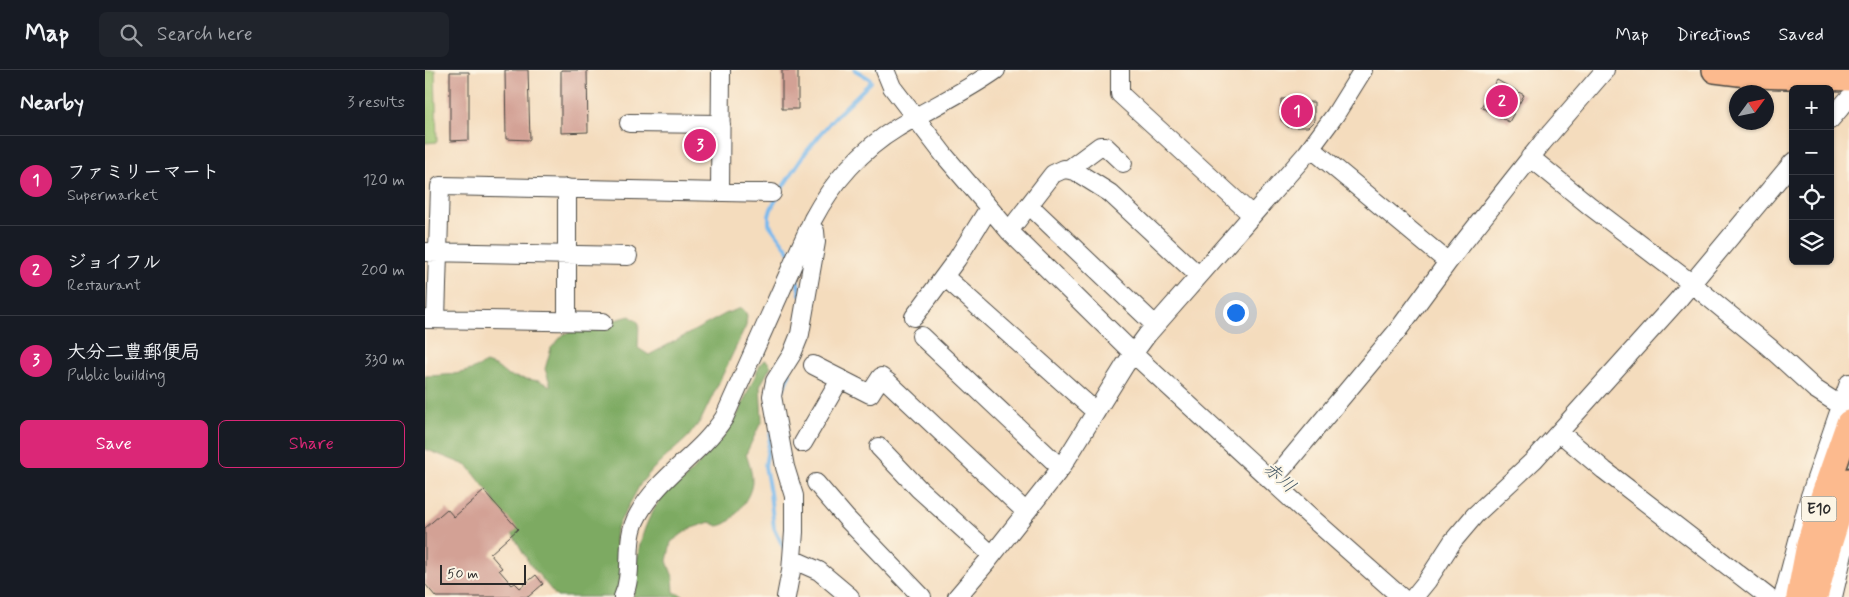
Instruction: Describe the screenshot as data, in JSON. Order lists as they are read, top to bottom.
{
  "streets": {
    "highway": ["E10"]
  },
  "water": ["赤川"],
  "scale_bar": "50 m",
  "north": "top right",
  "page": {
    "header": "Map",
    "search": "Search here",
    "nav": ["Map", "Directions", "Saved"],
    "heading": ["Nearby", "3 results"],
    "pins": ["2", "1", "3"],
    "map_buttons": ["+", "−"],
    "list": [
      {
        "mark": "1",
        "name": "ファミリーマート",
        "note": "Supermarket",
        "value": "120 m"
      },
      {
        "mark": "2",
        "name": "ジョイフル",
        "note": "Restaurant",
        "value": "200 m"
      },
      {
        "mark": "3",
        "name": "大分二豊郵便局",
        "note": "Public building",
        "value": "330 m"
      }
    ],
    "buttons": ["Save", "Share"],
    "scale": "50 m"
  }
}
